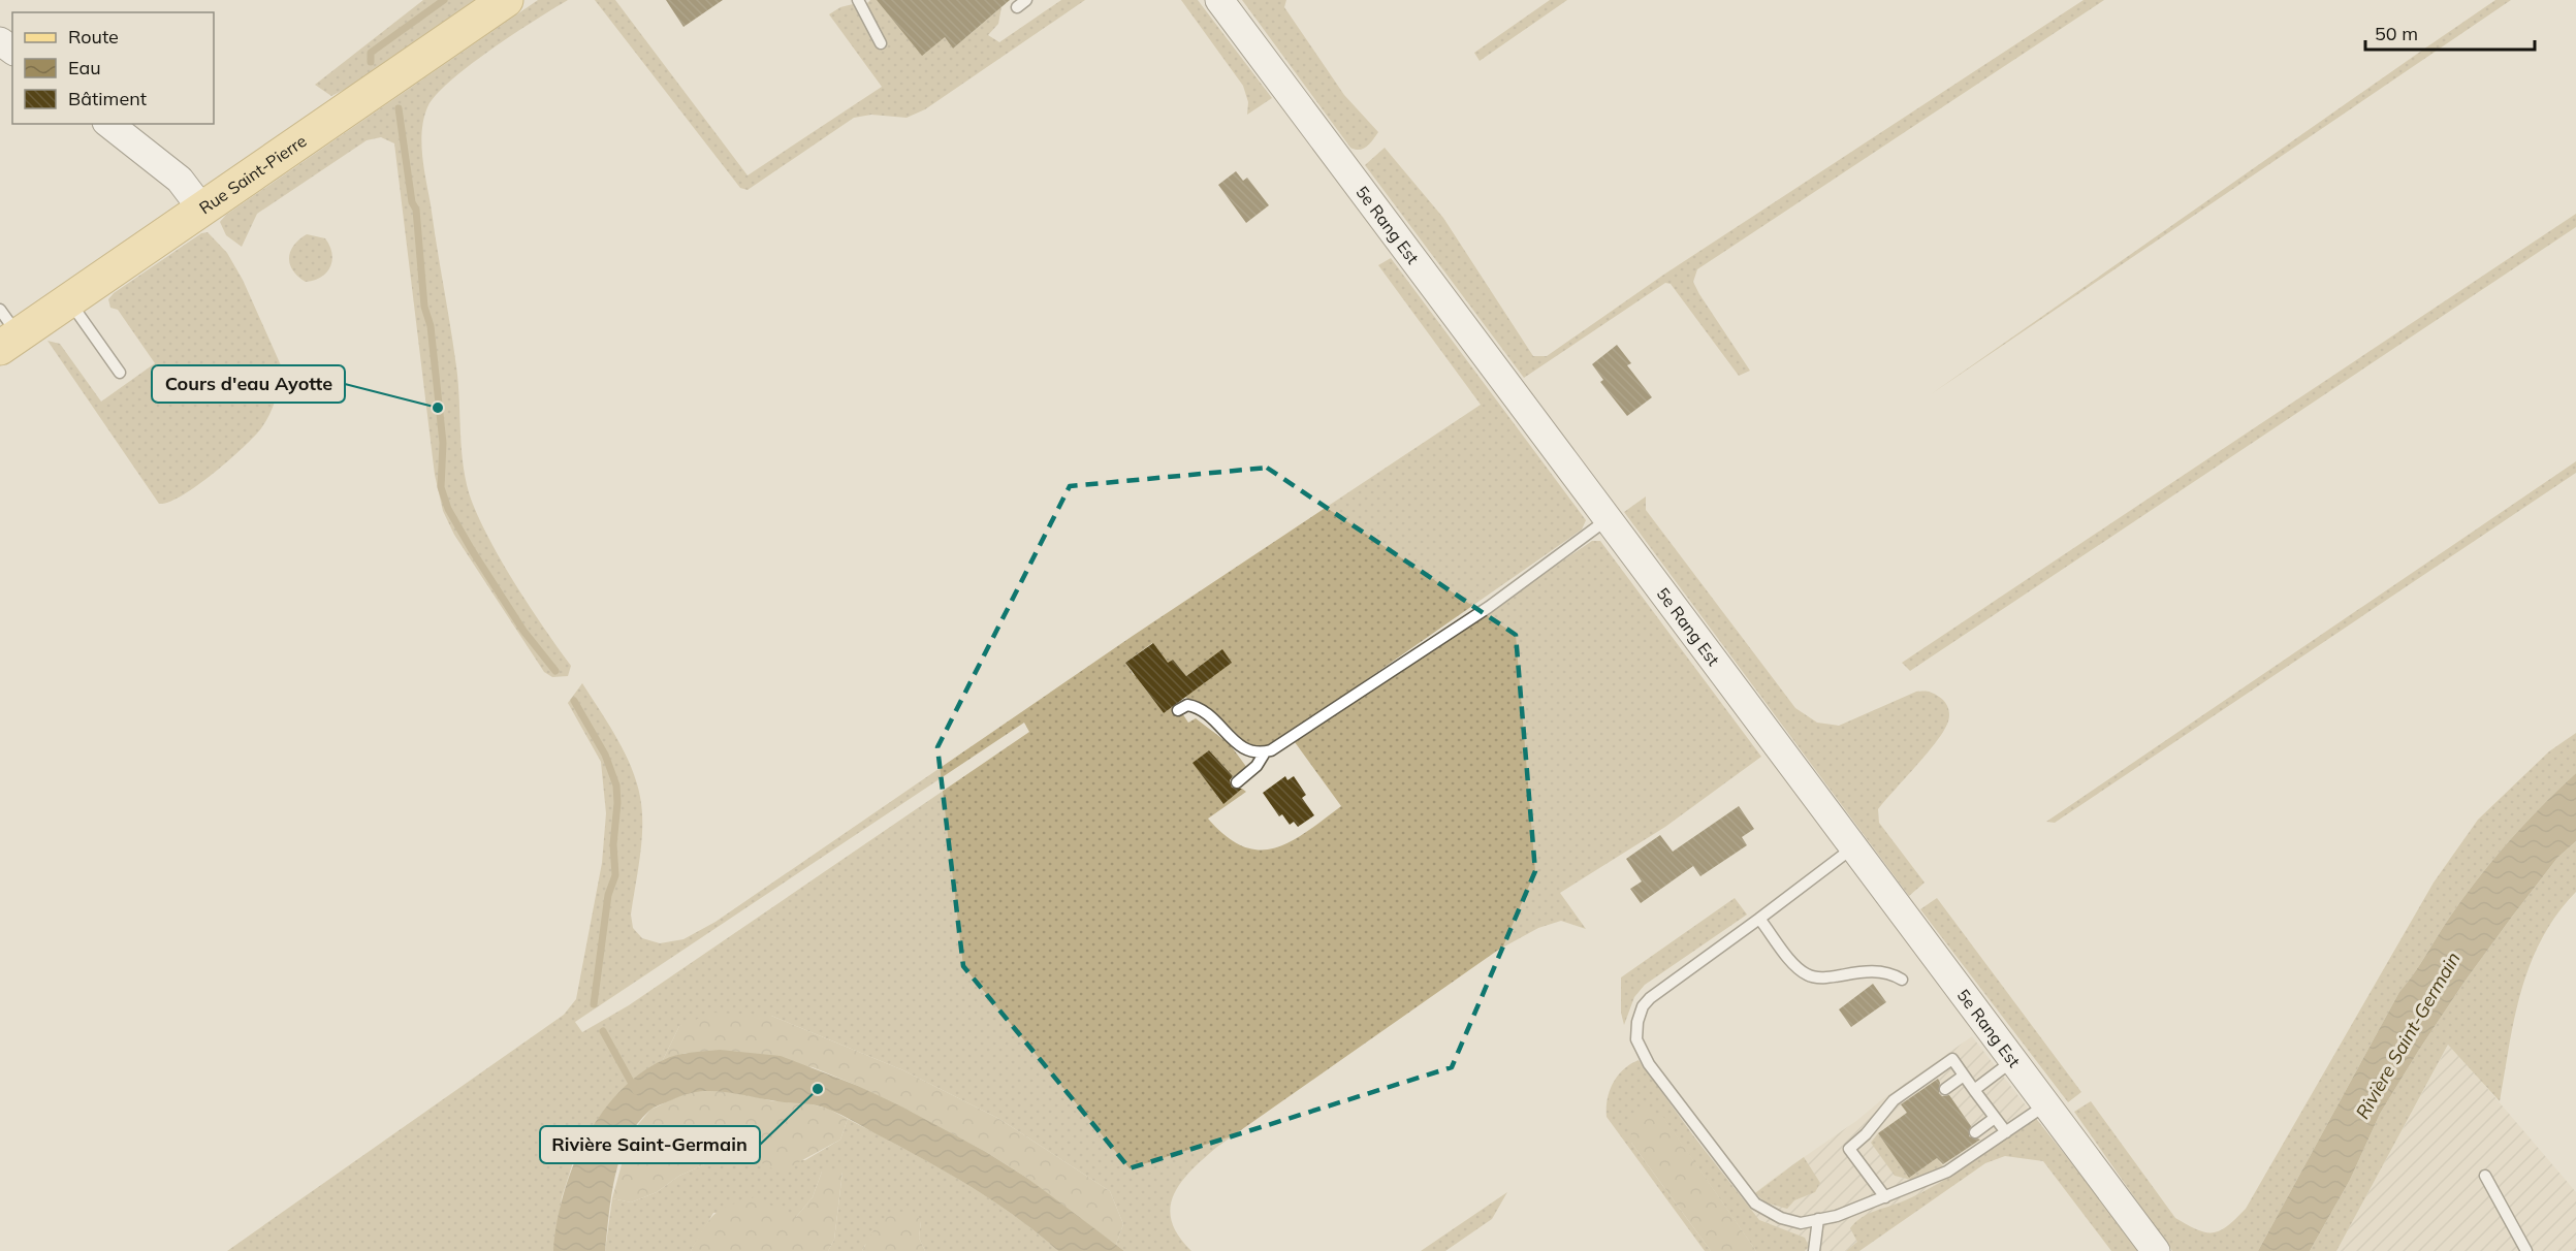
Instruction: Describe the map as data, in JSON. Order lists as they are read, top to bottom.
{
  "streets": {
    "main road": ["Rue Saint-Pierre"],
    "street": ["5e Rang Est"]
  },
  "water": ["Rivière Saint-Germain"],
  "places": ["Cours d'eau Ayotte", "Rivière Saint-Germain"],
  "legend": ["Route", "Eau", "Bâtiment"],
  "scale_bar": "50 m"
}
